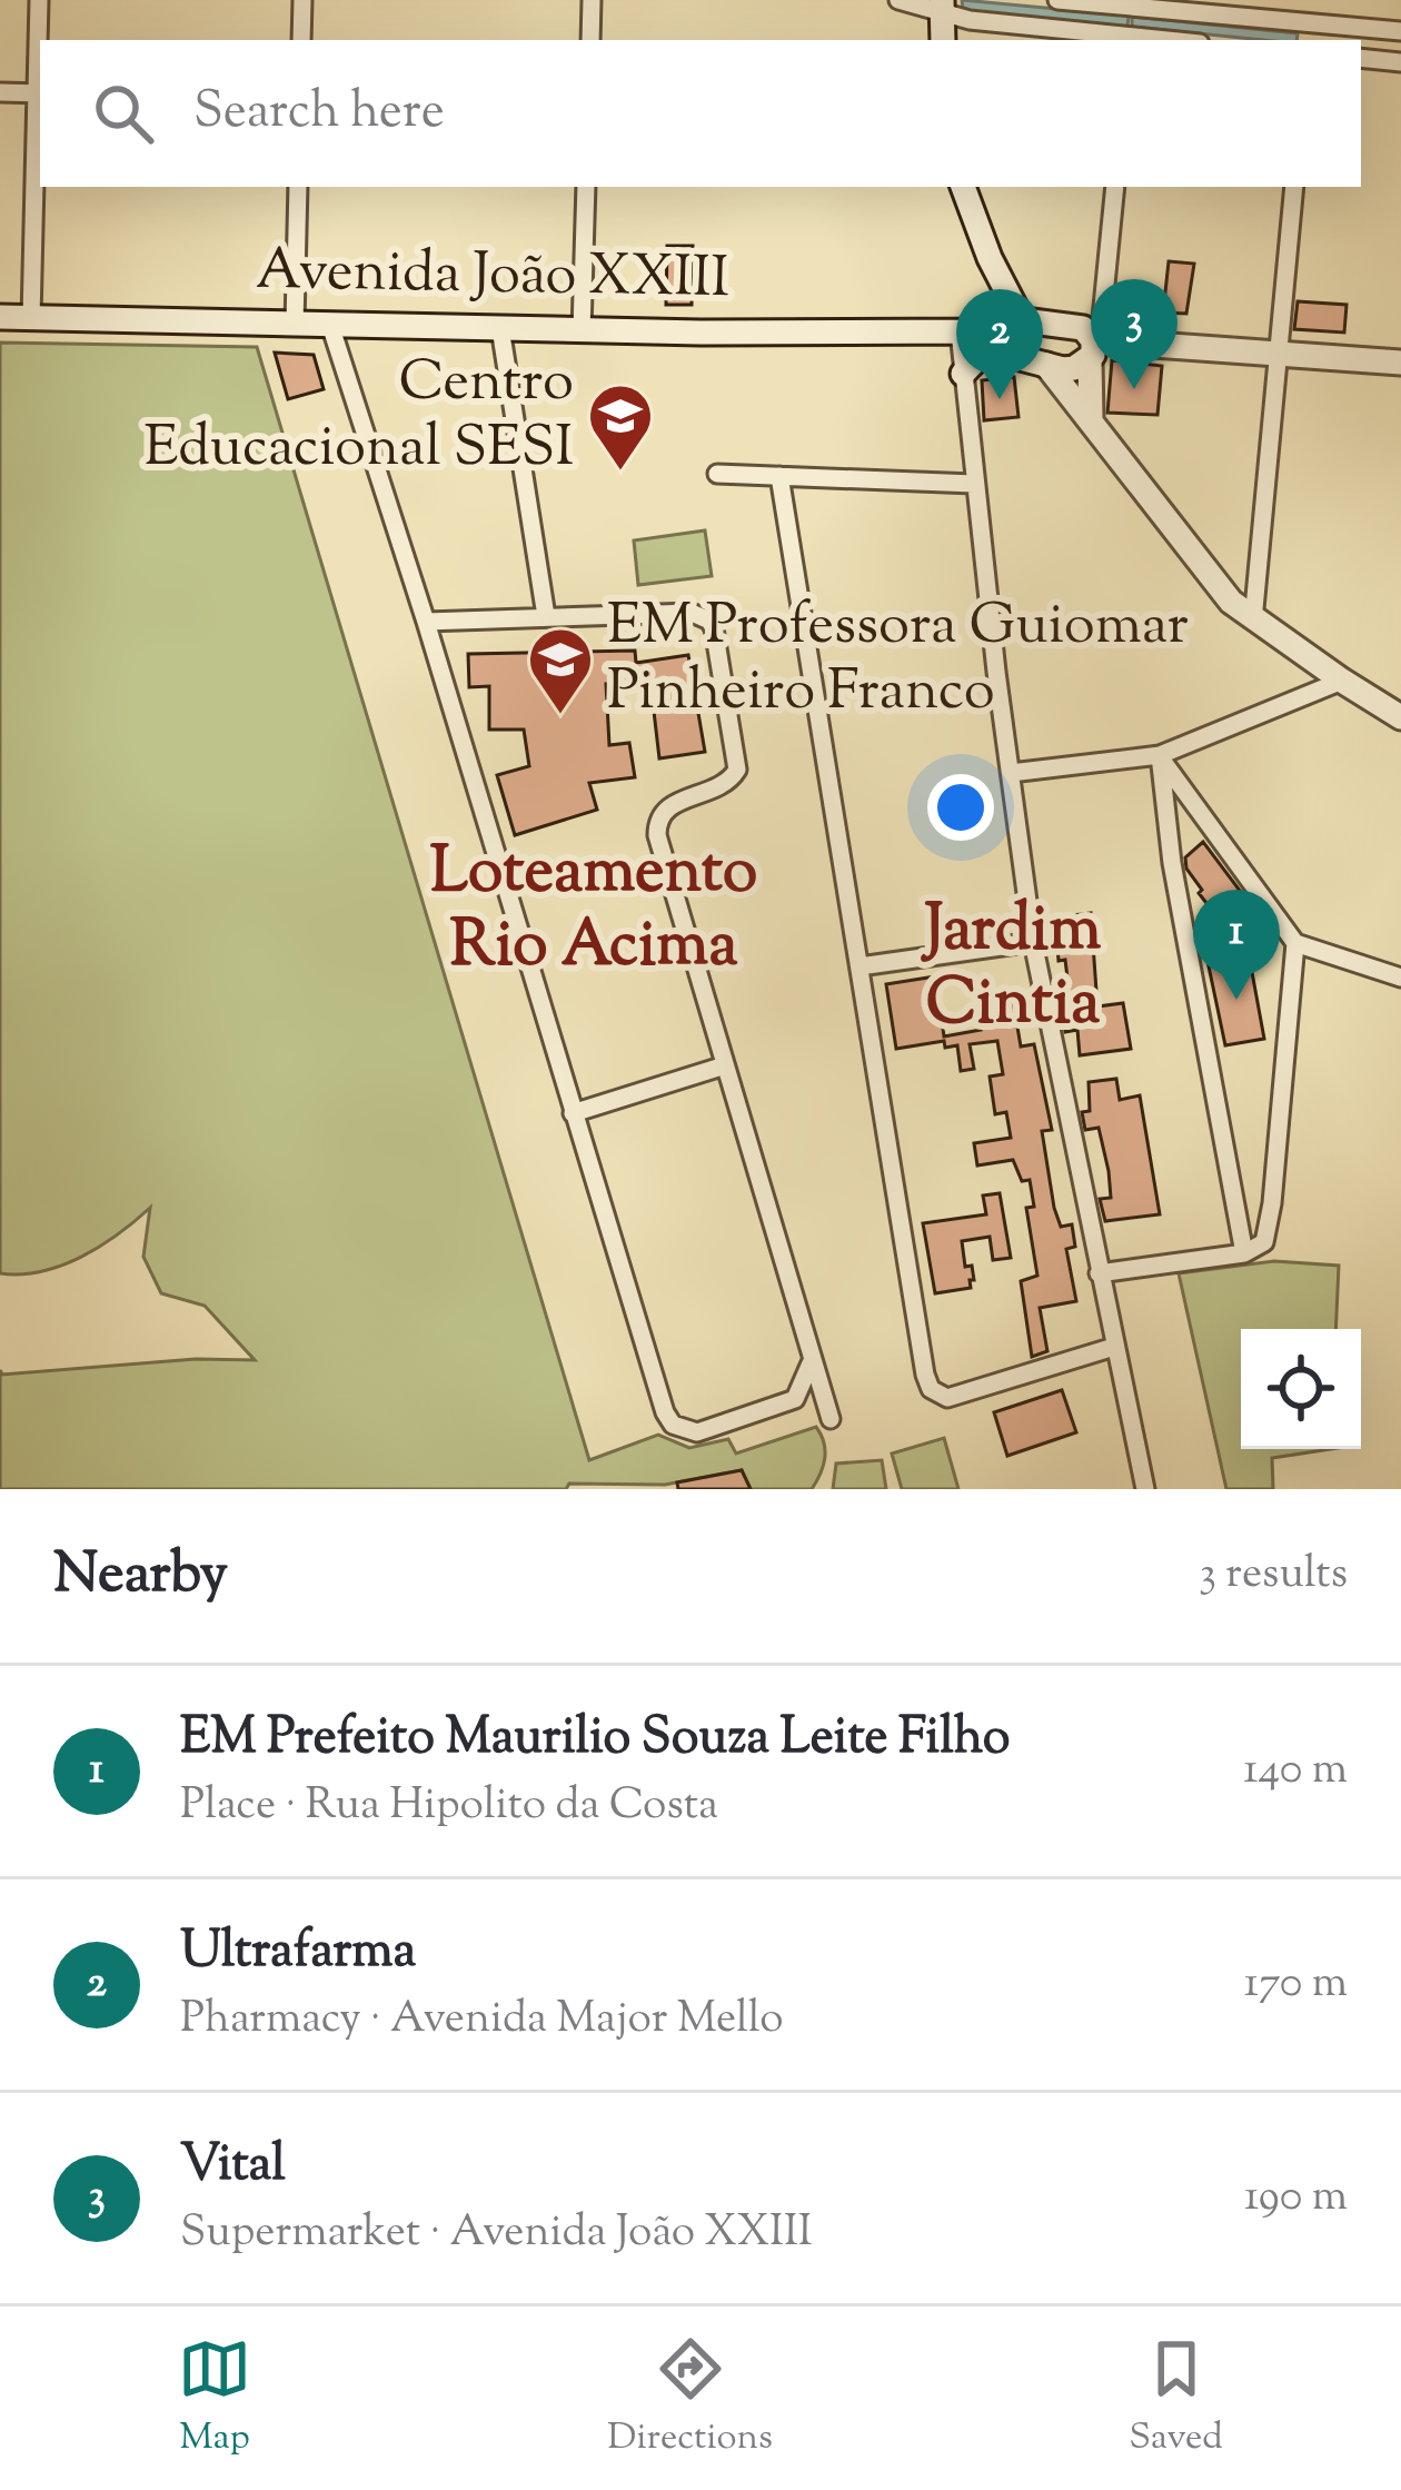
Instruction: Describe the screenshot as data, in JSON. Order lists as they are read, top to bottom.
{
  "streets": {
    "main road": ["Avenida João XXIII"]
  },
  "districts": ["Loteamento Rio Acima", "Jardim Cintia"],
  "places": {
    "school or university": ["Centro Educacional SESI", "EM Professora Guiomar Pinheiro Franco"]
  },
  "page": {
    "search": "Search here",
    "pins": ["3", "2", "1"],
    "heading": ["Nearby", "3 results"],
    "list": [
      {
        "mark": "1",
        "name": "EM Prefeito Maurilio Souza Leite Filho",
        "note": "Place · Rua Hipolito da Costa",
        "value": "140 m"
      },
      {
        "mark": "2",
        "name": "Ultrafarma",
        "note": "Pharmacy · Avenida Major Mello",
        "value": "170 m"
      },
      {
        "mark": "3",
        "name": "Vital",
        "note": "Supermarket · Avenida João XXIII",
        "value": "190 m"
      }
    ],
    "nav": ["Map", "Directions", "Saved"]
  }
}
